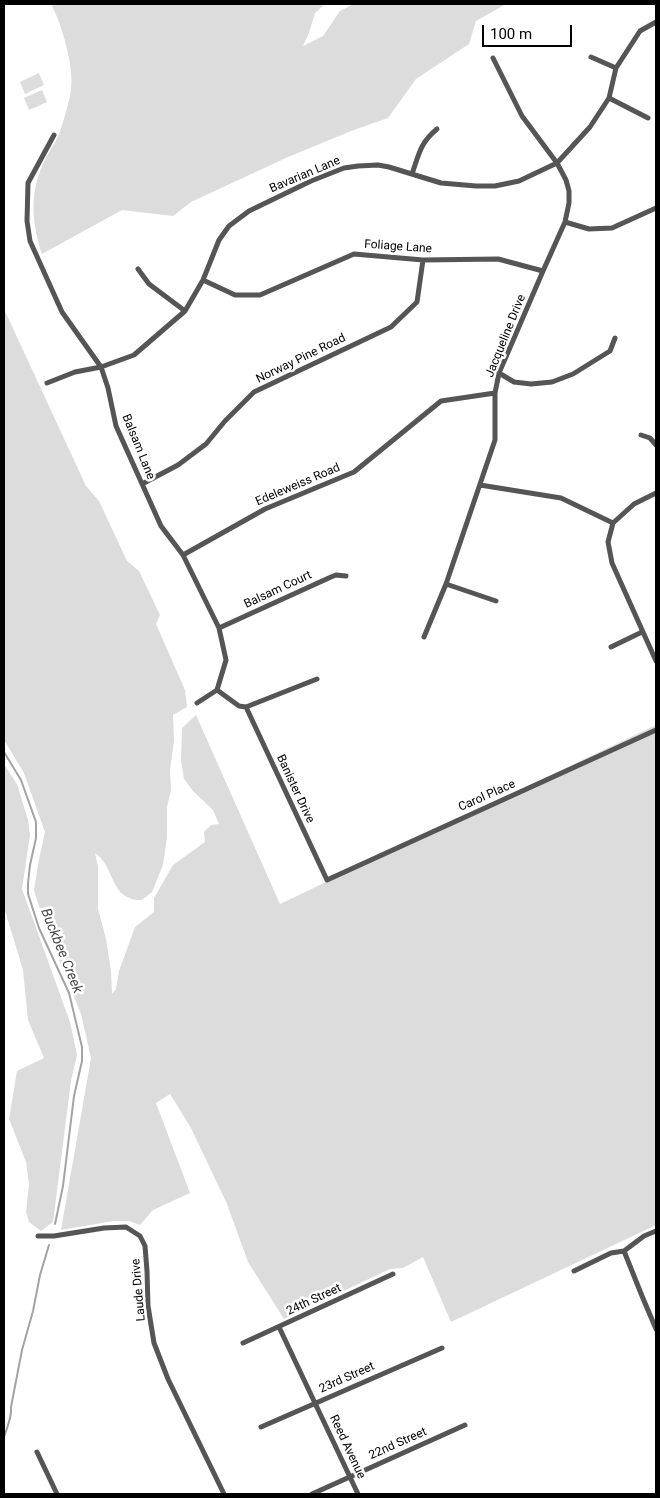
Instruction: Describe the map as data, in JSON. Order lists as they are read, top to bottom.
{
  "streets": {
    "street": [
      "Bavarian Lane",
      "Foliage Lane",
      "Jacqueline Drive",
      "Norway Pine Road",
      "Balsam Lane",
      "Edeleweiss Road",
      "Balsam Court",
      "Banister Drive",
      "Carol Place",
      "Laude Drive",
      "24th Street",
      "23rd Street",
      "22nd Street",
      "Reed Avenue"
    ]
  },
  "crossings": [
    ["Bavarian Lane", "Foliage Lane"],
    ["Bavarian Lane", "Jacqueline Drive"],
    ["Bavarian Lane", "Balsam Lane"],
    ["Foliage Lane", "Jacqueline Drive"],
    ["Foliage Lane", "Norway Pine Road"],
    ["Jacqueline Drive", "Edeleweiss Road"],
    ["Norway Pine Road", "Balsam Lane"],
    ["Balsam Lane", "Edeleweiss Road"],
    ["Balsam Lane", "Balsam Court"],
    ["Banister Drive", "Carol Place"],
    ["24th Street", "Reed Avenue"],
    ["23rd Street", "Reed Avenue"],
    ["22nd Street", "Reed Avenue"]
  ],
  "water": ["Buckbee Creek"],
  "scale_bar": "100 m"
}
